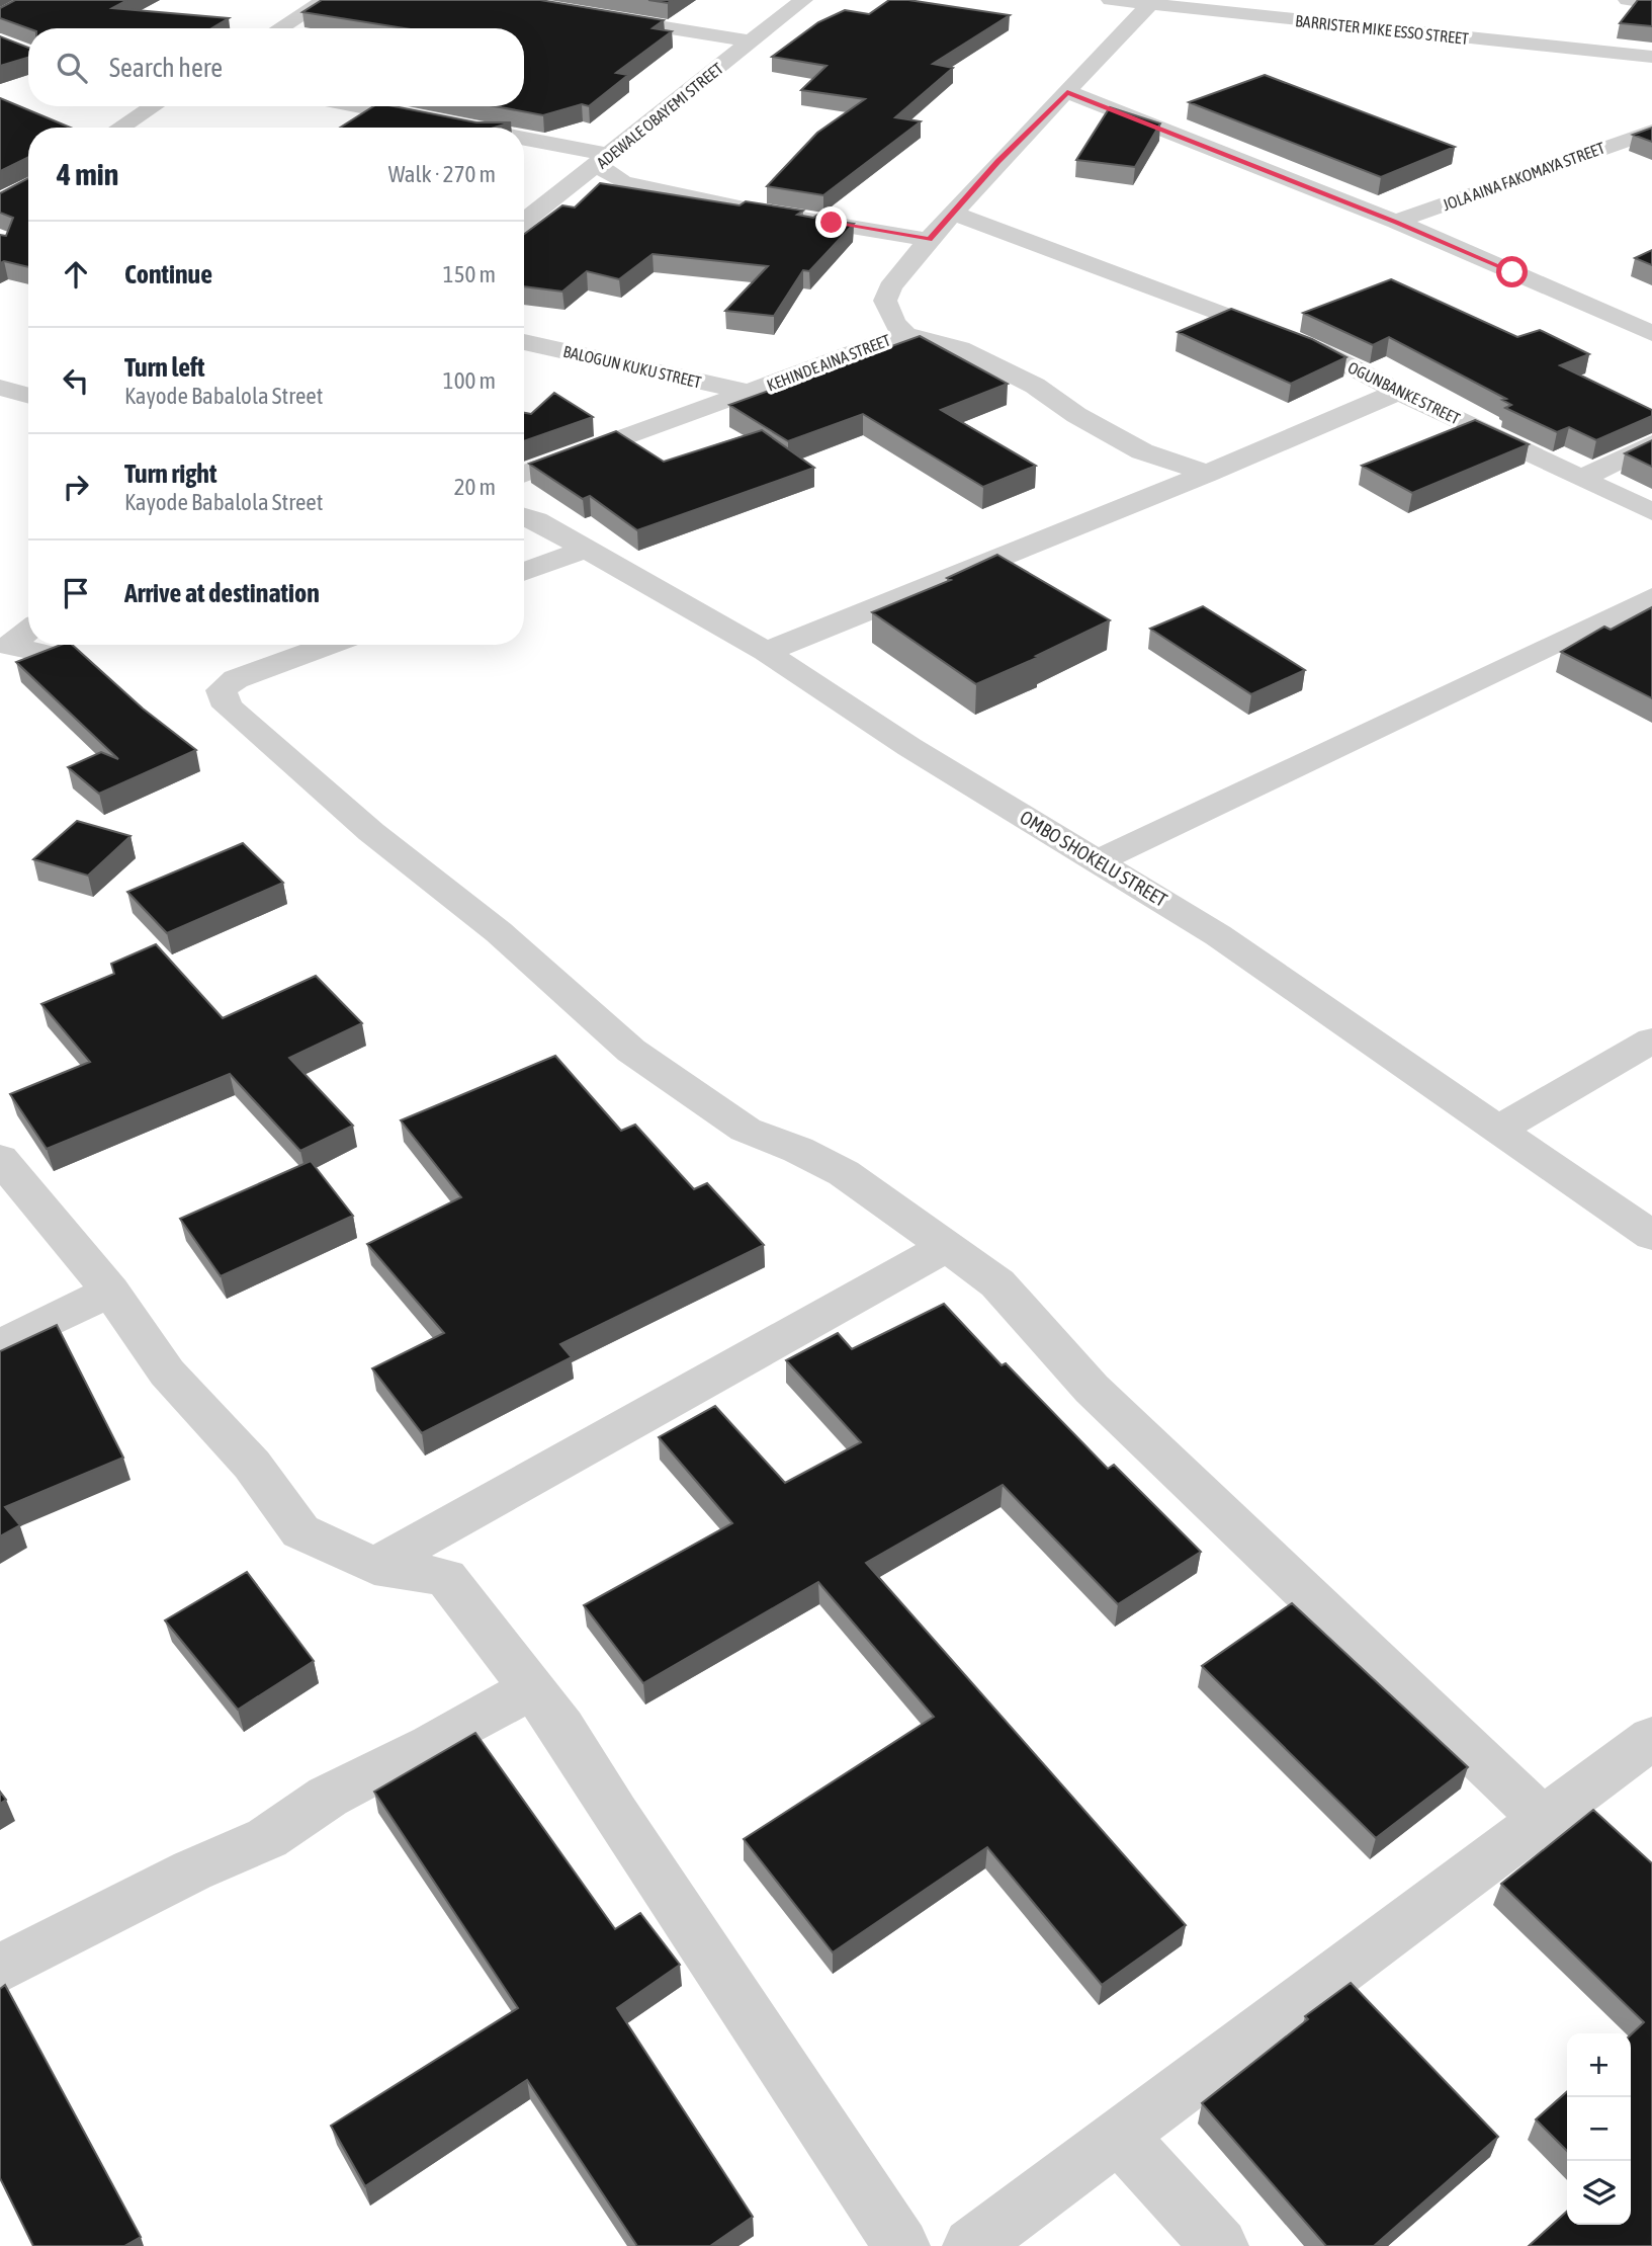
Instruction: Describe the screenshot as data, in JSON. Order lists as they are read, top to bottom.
{
  "streets": {
    "street": [
      "BARRISTER MIKE ESSO STREET",
      "ADEWALE OBAYEMI STREET",
      "JOLA AINA FAKOMAYA STREET",
      "KEHINDE AINA STREET",
      "BALOGUN KUKU STREET",
      "OGUNBANKE STREET",
      "OMBO SHOKELU STREET"
    ]
  },
  "crossings": [
    ["KEHINDE AINA STREET", "BALOGUN KUKU STREET"]
  ],
  "page": {
    "search": "Search here",
    "heading": ["4 min", "Walk · 270 m"],
    "list": [
      ["Continue", "150 m"],
      ["Turn left", "Kayode Babalola Street", "100 m"],
      ["Turn right", "Kayode Babalola Street", "20 m"],
      "Arrive at destination"
    ],
    "map_buttons": ["+", "−"]
  }
}
